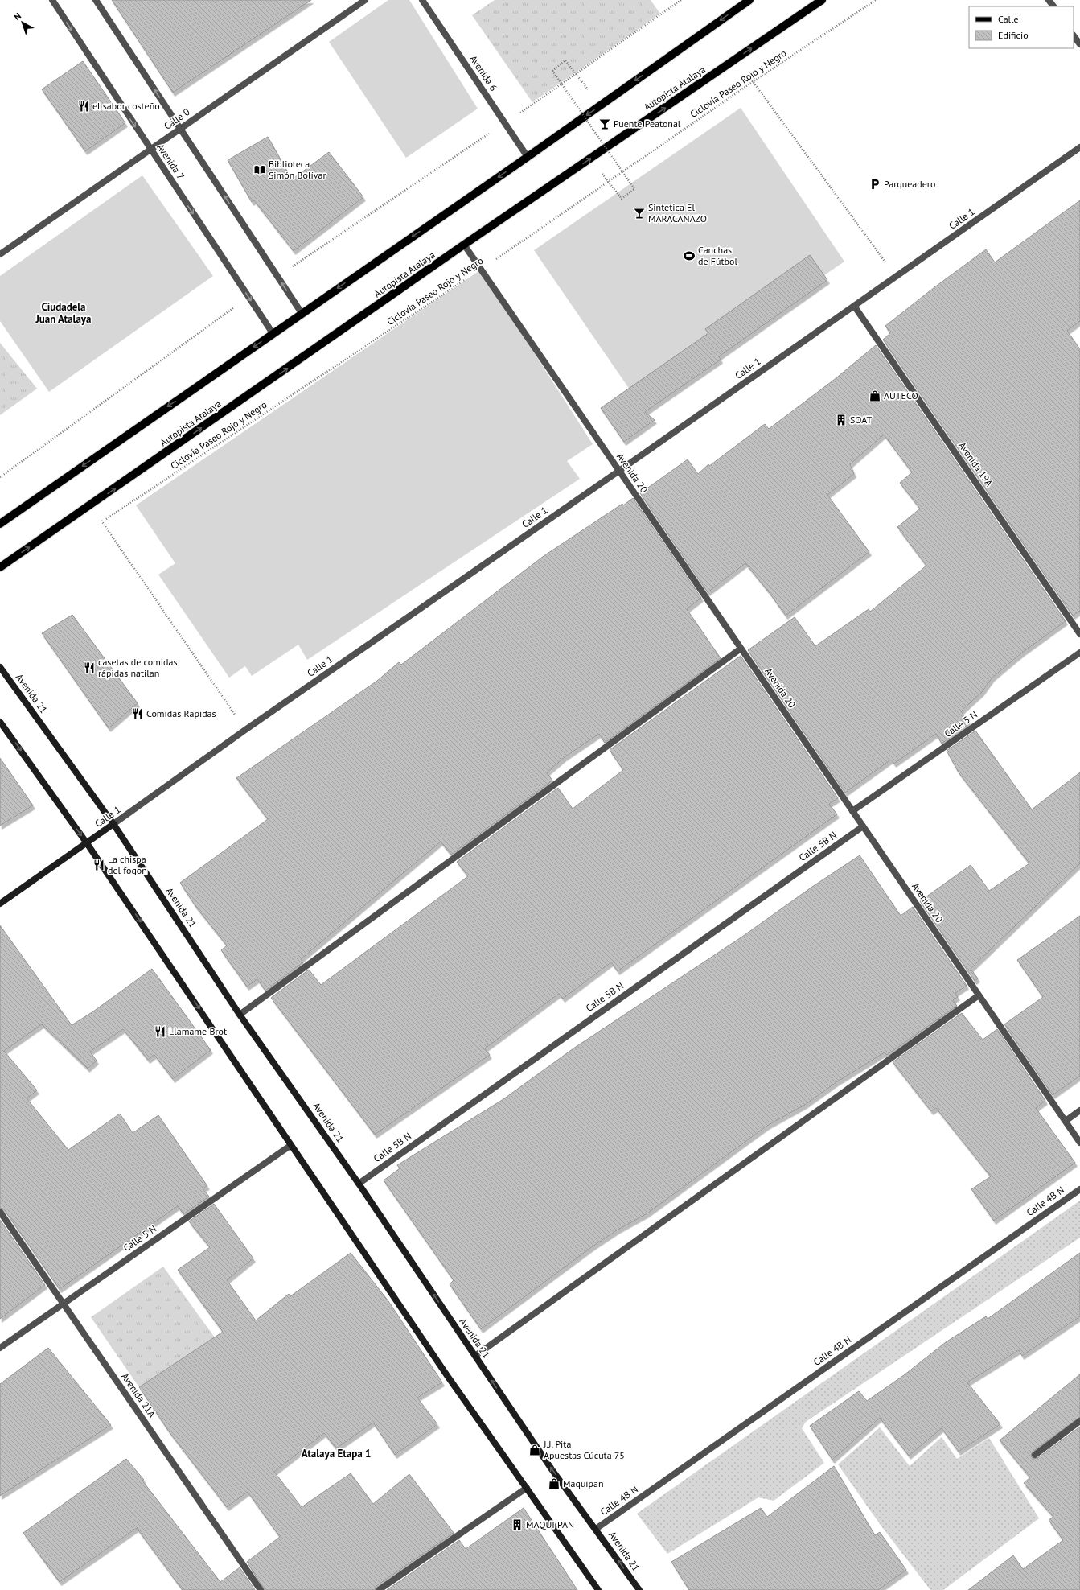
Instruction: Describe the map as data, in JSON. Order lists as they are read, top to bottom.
{
  "streets": {
    "main road": ["Autopista Atalaya", "Calle 1", "Avenida 21"],
    "street": [
      "Avenida 6",
      "Calle 0",
      "Avenida 7",
      "Avenida 19A",
      "Avenida 20",
      "Calle 5 N",
      "Calle 5B N",
      "Calle 4B N",
      "Avenida 21A"
    ],
    "path": ["Ciclovía Paseo Rojo y Negro"]
  },
  "crossings": [
    ["Ciclovía Paseo Rojo y Negro", "Avenida 20"],
    ["Autopista Atalaya", "Avenida 20"],
    ["Calle 0", "Avenida 7"],
    ["Calle 1", "Avenida 19A"],
    ["Calle 1", "Avenida 20"],
    ["Calle 1", "Avenida 21"],
    ["Avenida 20", "Calle 5 N"],
    ["Avenida 20", "Calle 5B N"],
    ["Avenida 21", "Calle 5B N"],
    ["Avenida 21", "Calle 4B N"],
    ["Calle 5 N", "Avenida 21A"]
  ],
  "districts": ["Ciudadela Juan Atalaya", "Atalaya Etapa 1"],
  "places": {
    "restaurant": [
      "el sabor costeño",
      "casetas de comidas rápidas natilan",
      "Comidas Rapidas",
      "La chispa del fogon",
      "Llamame Brot"
    ],
    "bar": ["Puente Peatonal", "Sintetica El MARACANAZO"],
    "library": ["Biblioteca Simón Bolívar"],
    "parking": ["Parqueadero"],
    "sports": ["Canchas de Fútbol"],
    "shop": ["AUTECO", "J.J. Pita Apuestas Cúcuta 75", "Maquipan"],
    "building": ["SOAT", "MAQUI PAN"]
  },
  "legend": ["Calle", "Edificio"],
  "north": "top left"
}
